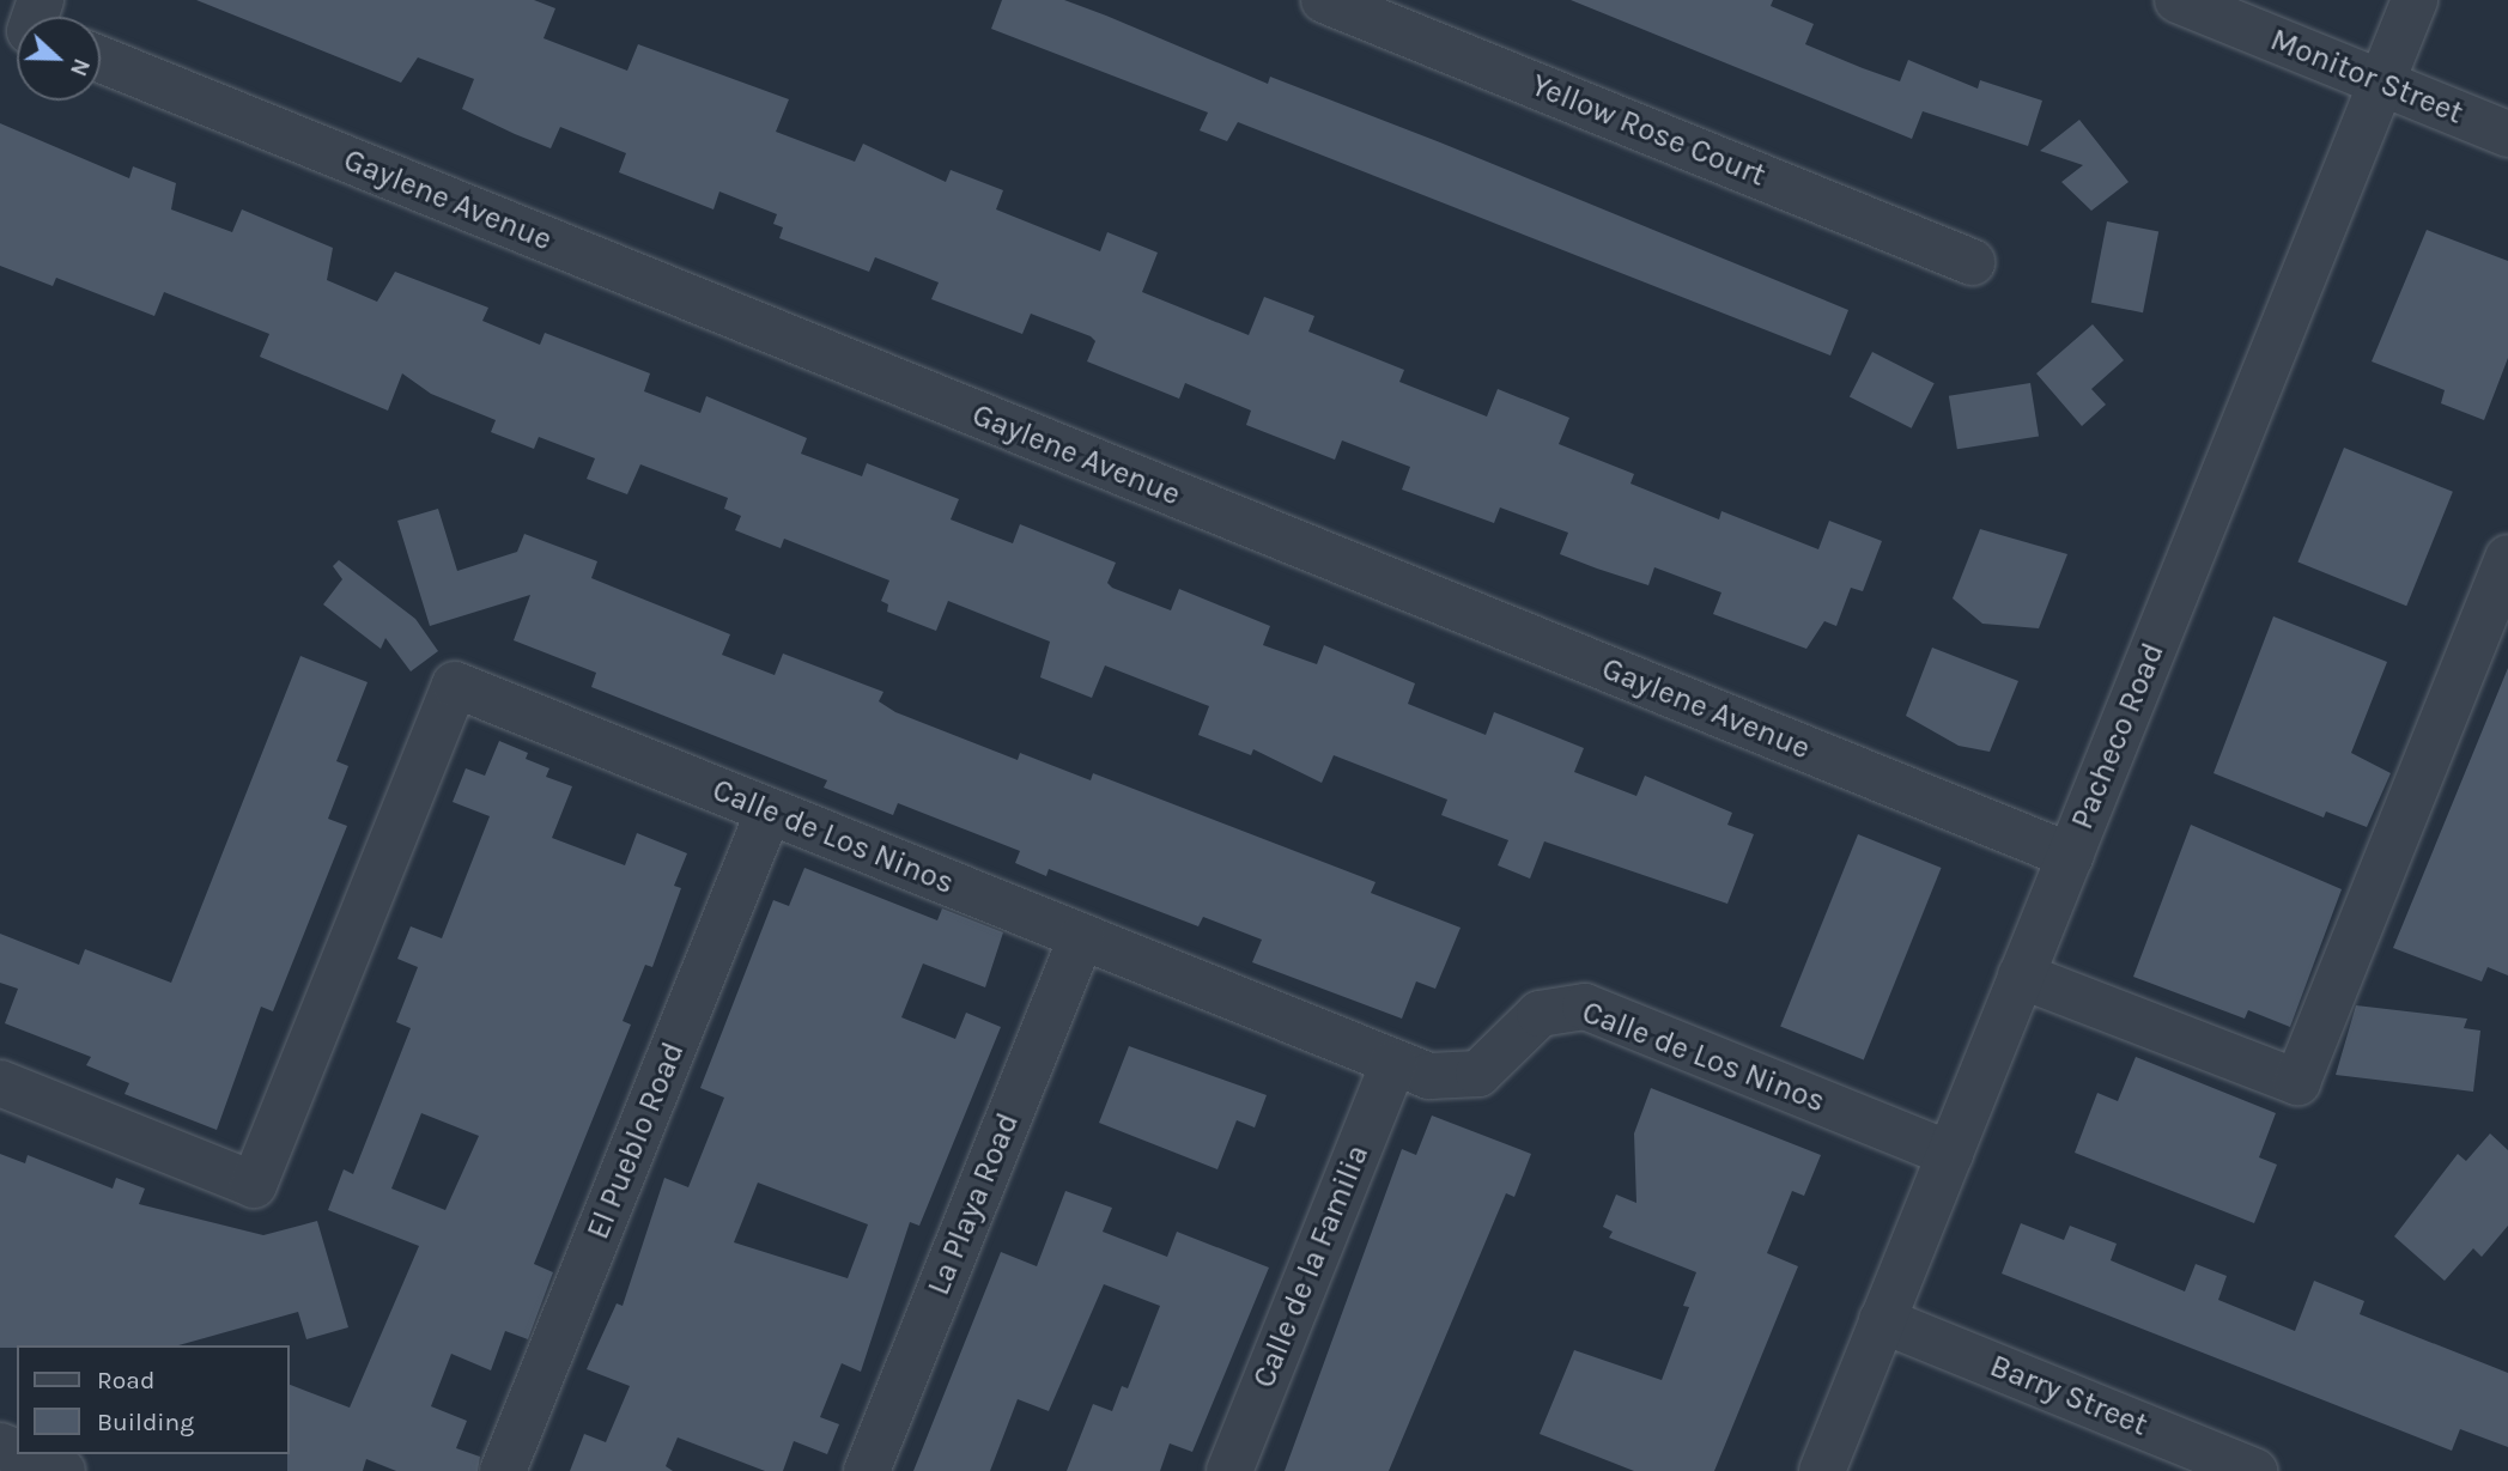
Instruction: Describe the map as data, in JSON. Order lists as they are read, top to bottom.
{
  "streets": {
    "street": [
      "Monitor Street",
      "Yellow Rose Court",
      "Gaylene Avenue",
      "Pacheco Road",
      "Calle de Los Ninos",
      "El Pueblo Road",
      "La Playa Road",
      "Calle de la Familia",
      "Barry Street"
    ]
  },
  "crossings": [
    ["Monitor Street", "Pacheco Road"],
    ["Gaylene Avenue", "Pacheco Road"],
    ["Pacheco Road", "Calle de Los Ninos"],
    ["Pacheco Road", "Barry Street"],
    ["Calle de Los Ninos", "El Pueblo Road"],
    ["Calle de Los Ninos", "La Playa Road"],
    ["Calle de Los Ninos", "Calle de la Familia"]
  ],
  "legend": ["Road", "Building"],
  "north": "right"
}
